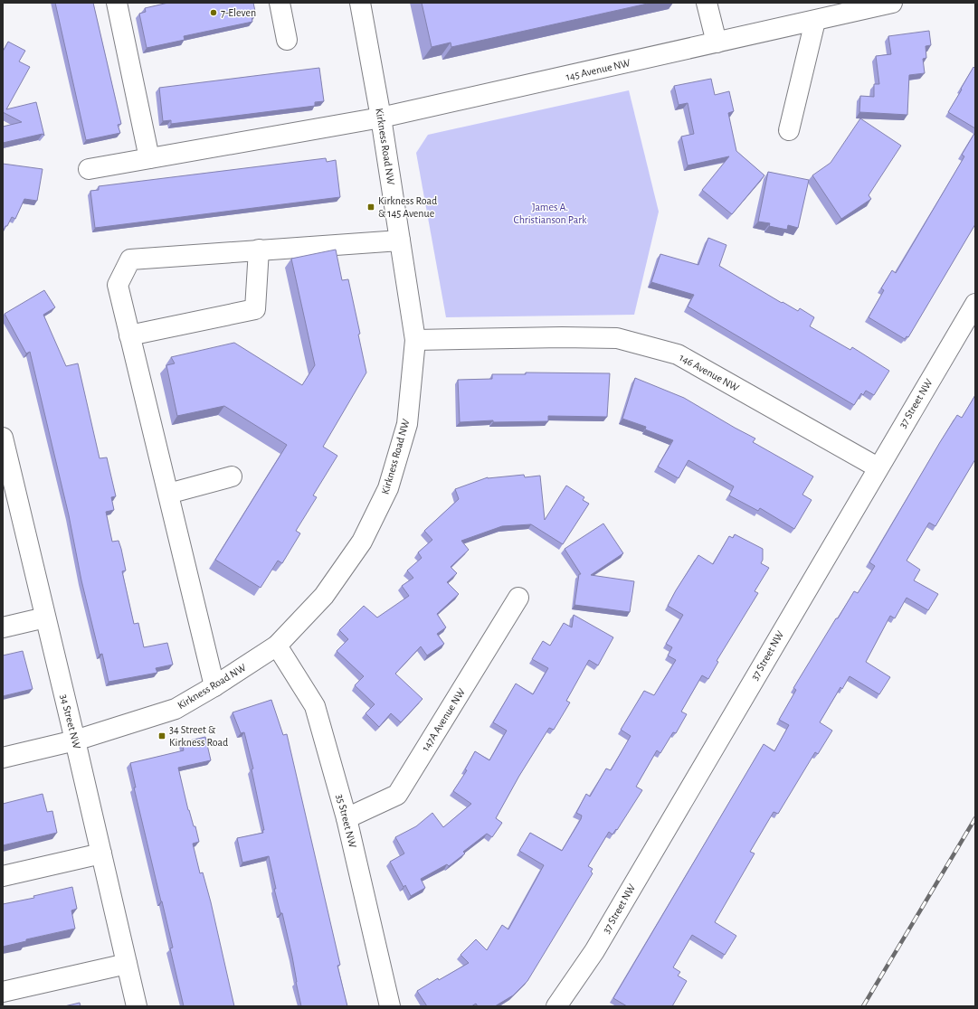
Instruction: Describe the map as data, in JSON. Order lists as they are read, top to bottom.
{
  "streets": {
    "street": [
      "145 Avenue NW",
      "Kirkness Road NW",
      "146 Avenue NW",
      "37 Street NW",
      "147A Avenue NW",
      "34 Street NW",
      "35 Street NW"
    ]
  },
  "crossings": [
    ["145 Avenue NW", "Kirkness Road NW"],
    ["Kirkness Road NW", "146 Avenue NW"],
    ["Kirkness Road NW", "34 Street NW"],
    ["Kirkness Road NW", "35 Street NW"],
    ["146 Avenue NW", "37 Street NW"],
    ["147A Avenue NW", "35 Street NW"]
  ],
  "parks": ["James A. Christianson Park"],
  "places": {
    "other": ["7-Eleven"],
    "transit": ["Kirkness Road & 145 Avenue", "34 Street & Kirkness Road"]
  }
}
